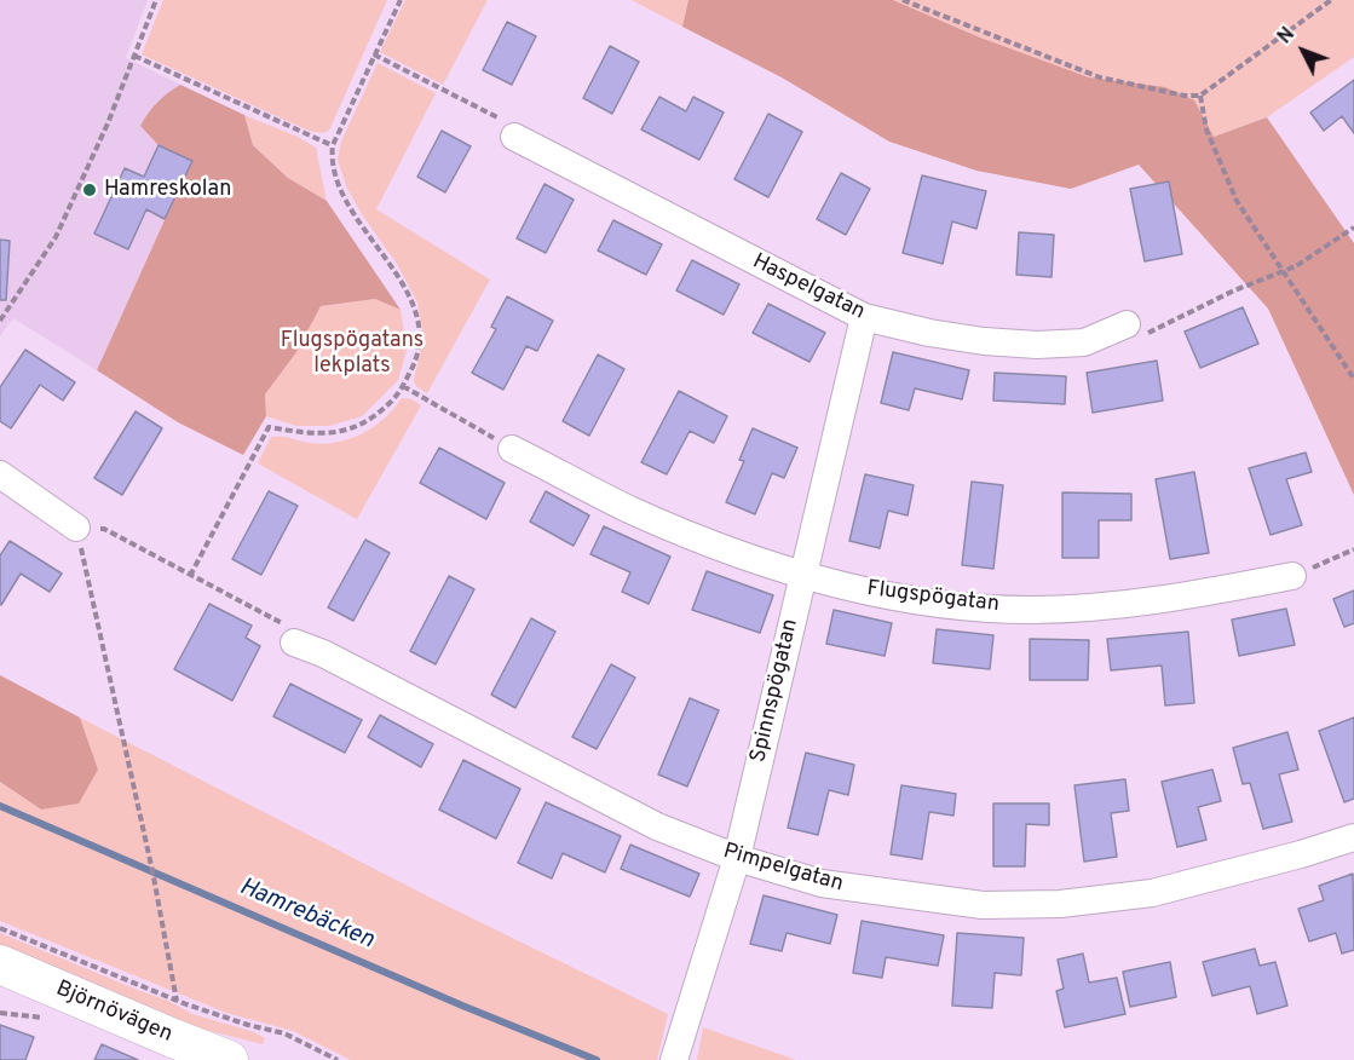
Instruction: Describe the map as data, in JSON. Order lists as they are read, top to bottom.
{
  "streets": {
    "main road": ["Björnövägen"],
    "street": [
      "Haspelgatan",
      "Flugspögatan",
      "Spinnspögatan",
      "Pimpelgatan"
    ]
  },
  "crossings": [
    ["Haspelgatan", "Spinnspögatan"],
    ["Flugspögatan", "Spinnspögatan"],
    ["Spinnspögatan", "Pimpelgatan"]
  ],
  "water": ["Hamrebäcken"],
  "parks": ["Flugspögatans lekplats"],
  "places": ["Hamreskolan"],
  "north": "top left"
}
